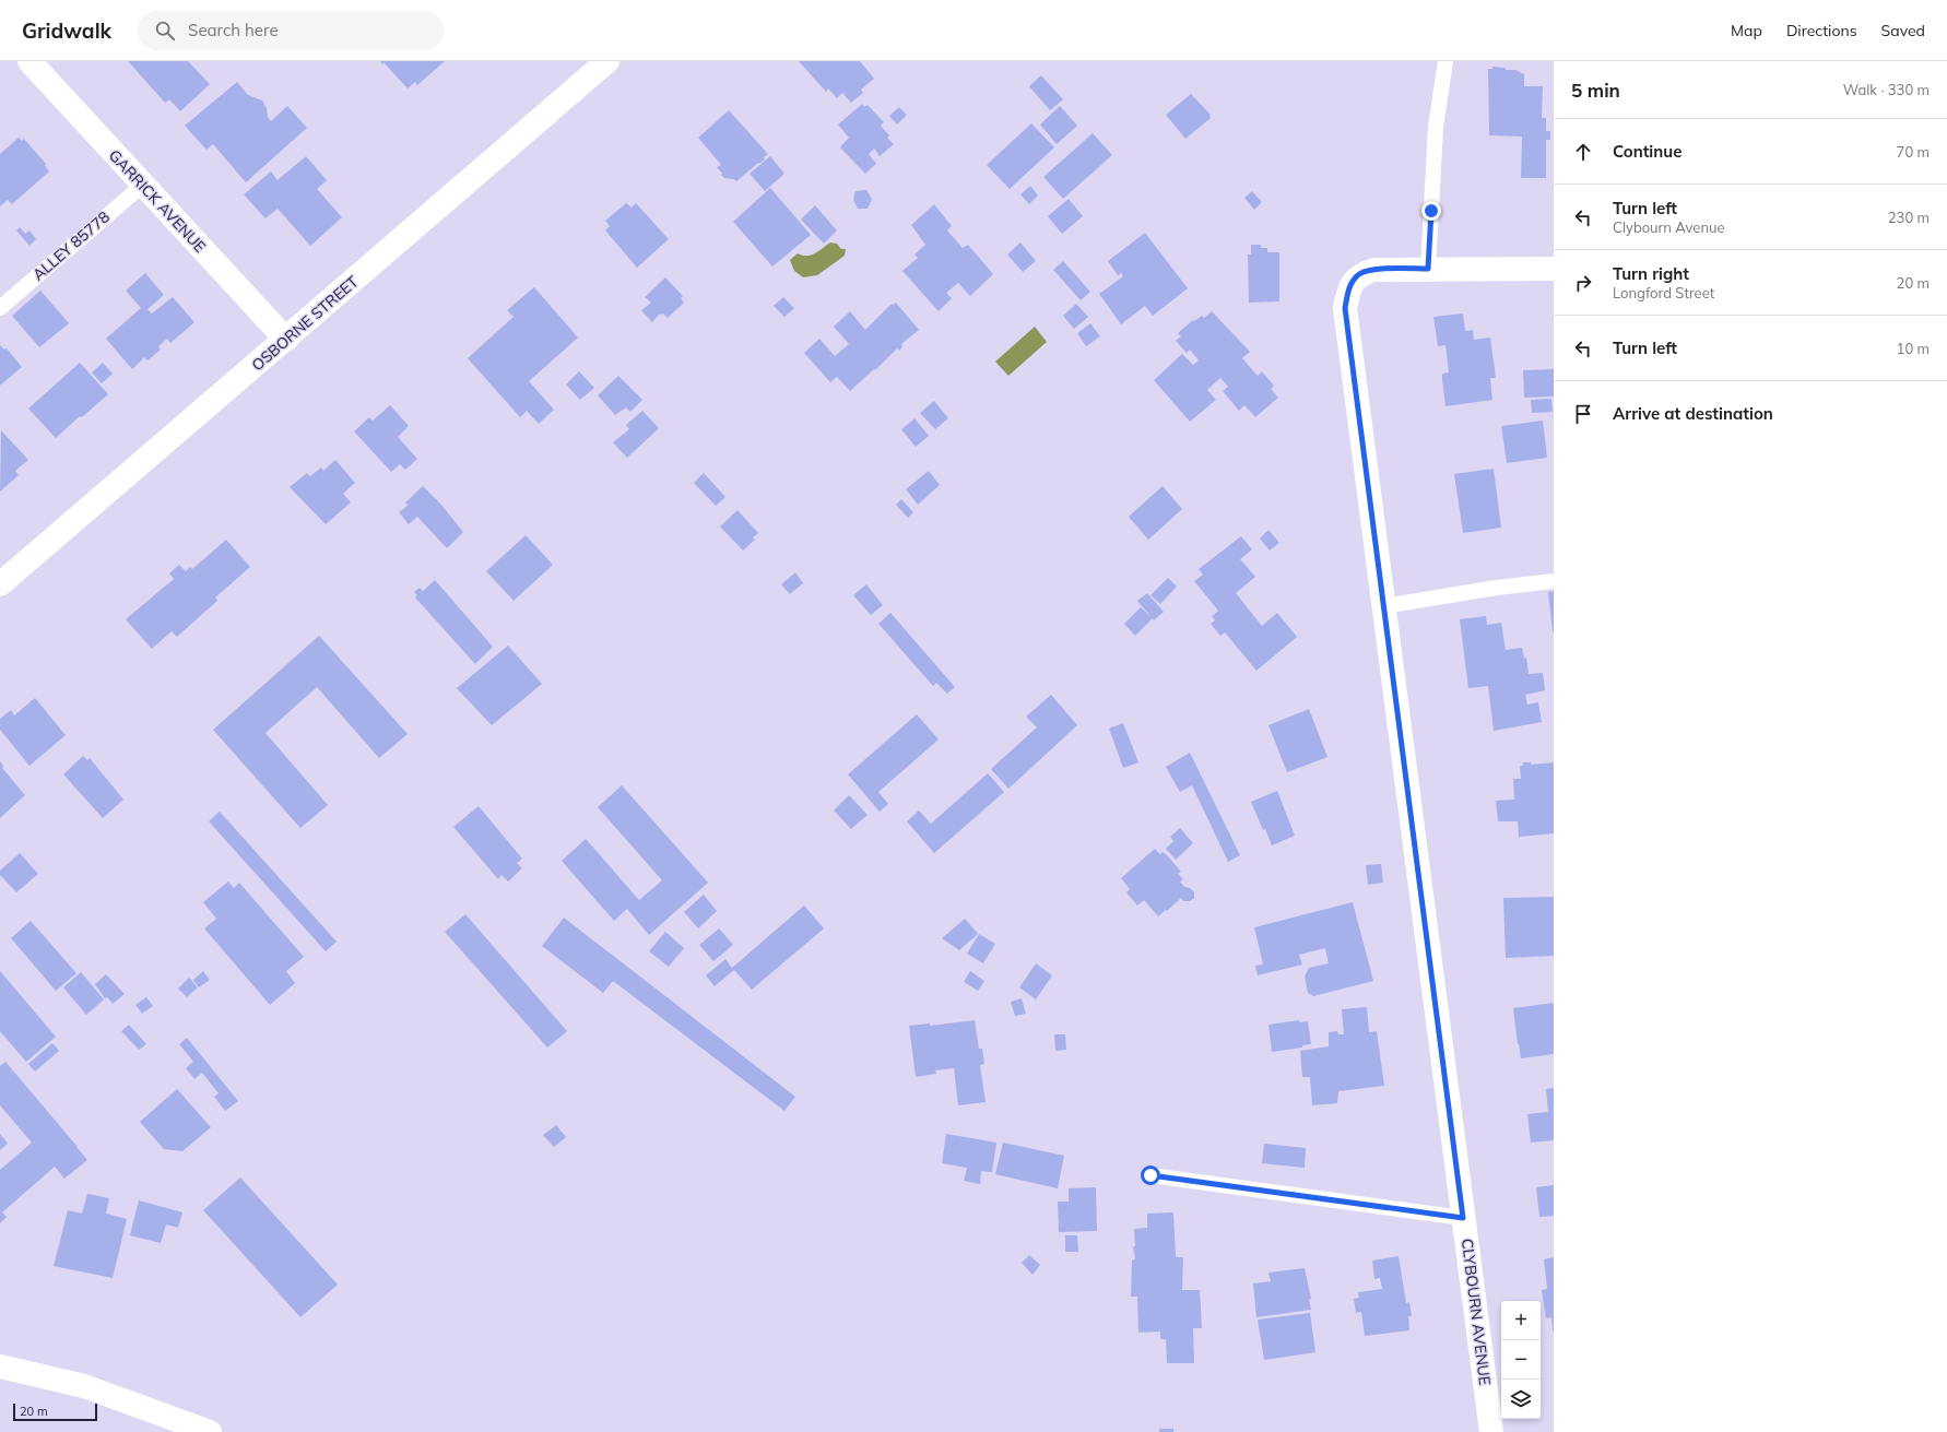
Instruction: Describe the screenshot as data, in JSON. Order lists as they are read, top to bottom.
{
  "streets": {
    "street": ["GARRICK AVENUE", "OSBORNE STREET", "CLYBOURN AVENUE"],
    "lane": ["ALLEY 85778"]
  },
  "crossings": [
    ["GARRICK AVENUE", "ALLEY 85778"],
    ["GARRICK AVENUE", "OSBORNE STREET"]
  ],
  "scale_bar": "20 m",
  "page": {
    "header": "Gridwalk",
    "search": "Search here",
    "nav": ["Map", "Directions", "Saved"],
    "heading": ["5 min", "Walk · 330 m"],
    "list": [
      ["Continue", "70 m"],
      ["Turn left", "Clybourn Avenue", "230 m"],
      ["Turn right", "Longford Street", "20 m"],
      ["Turn left", "10 m"],
      "Arrive at destination"
    ],
    "map_buttons": ["+", "−"],
    "scale": "20 m"
  }
}
